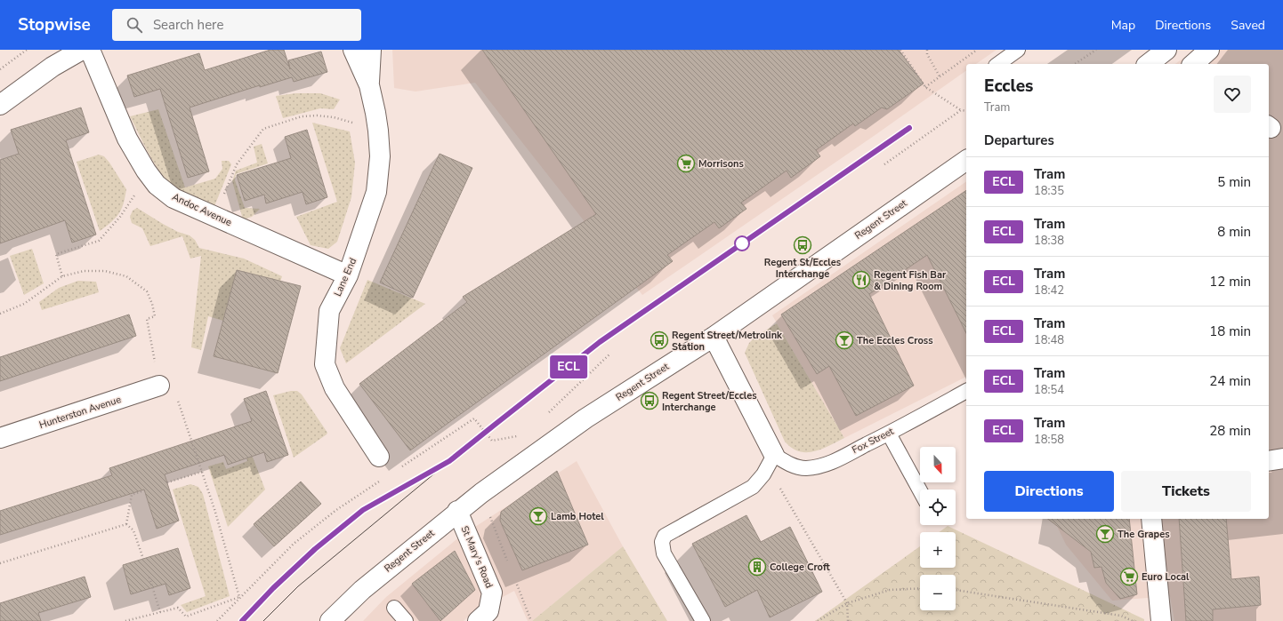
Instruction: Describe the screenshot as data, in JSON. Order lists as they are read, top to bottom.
{
  "streets": {
    "street": [
      "Andoc Avenue",
      "Regent Street",
      "Lane End",
      "Hunterston Avenue",
      "St Mary's Road"
    ],
    "lane": ["Fox Street"]
  },
  "crossings": [
    ["Andoc Avenue", "Lane End"],
    ["Regent Street", "St Mary's Road"]
  ],
  "places": {
    "supermarket": ["Morrisons", "Euro Local"],
    "bus stop": ["Regent St/Eccles Interchange", "Regent Street/Metrolink Station", "Regent Street/Eccles Interchange"],
    "restaurant": ["Regent Fish Bar & Dining Room"],
    "bar": ["The Eccles Cross", "Lamb Hotel", "The Grapes"],
    "building": ["College Croft"]
  },
  "lines": ["tram line ECL"],
  "north": "bottom",
  "page": {
    "header": "Stopwise",
    "search": "Search here",
    "nav": ["Map", "Directions", "Saved"],
    "on_map": "ECL",
    "heading": [
      ["Eccles", "Tram"],
      "Departures"
    ],
    "list": [
      {
        "mark": "ECL",
        "name": "Tram",
        "note": "18:35",
        "value": "5 min"
      },
      {
        "mark": "ECL",
        "name": "Tram",
        "note": "18:38",
        "value": "8 min"
      },
      {
        "mark": "ECL",
        "name": "Tram",
        "note": "18:42",
        "value": "12 min"
      },
      {
        "mark": "ECL",
        "name": "Tram",
        "note": "18:48",
        "value": "18 min"
      },
      {
        "mark": "ECL",
        "name": "Tram",
        "note": "18:54",
        "value": "24 min"
      },
      {
        "mark": "ECL",
        "name": "Tram",
        "note": "18:58",
        "value": "28 min"
      }
    ],
    "map_buttons": ["+", "−"],
    "buttons": ["Directions", "Tickets"]
  }
}
